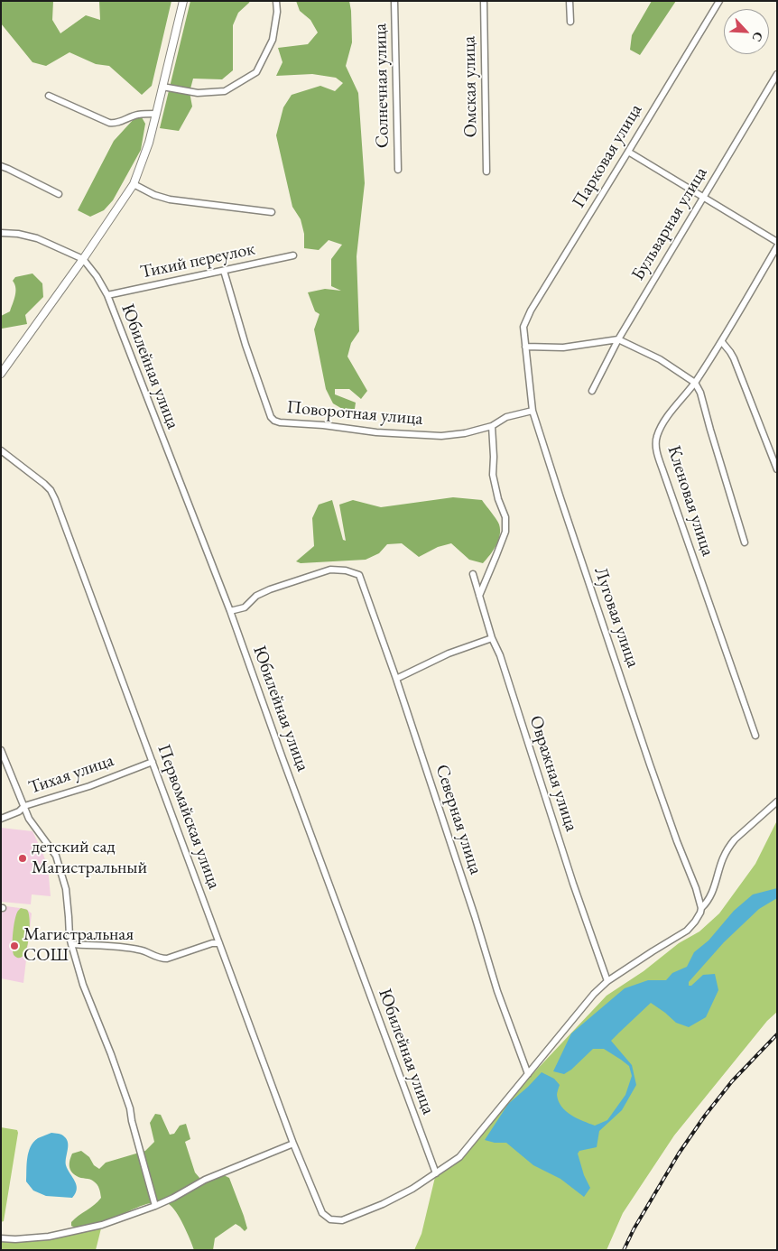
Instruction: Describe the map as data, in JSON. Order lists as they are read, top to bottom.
{
  "streets": {
    "street": [
      "Солнечная улица",
      "Омская улица",
      "Парковая улица",
      "Бульварная улица",
      "Тихий переулок",
      "Юбилейная улица",
      "Поворотная улица",
      "Кленовая улица",
      "Луговая улица",
      "Овражная улица",
      "Тихая улица",
      "Первомайская улица",
      "Северная улица"
    ]
  },
  "crossings": [
    ["Парковая улица", "Луговая улица"],
    ["Тихий переулок", "Юбилейная улица"],
    ["Тихий переулок", "Поворотная улица"],
    ["Юбилейная улица", "Первомайская улица"],
    ["Юбилейная улица", "Северная улица"],
    ["Поворотная улица", "Луговая улица"],
    ["Тихая улица", "Первомайская улица"]
  ],
  "places": ["детский сад Магистральный", "Магистральная СОШ"],
  "north": "bottom right"
}
